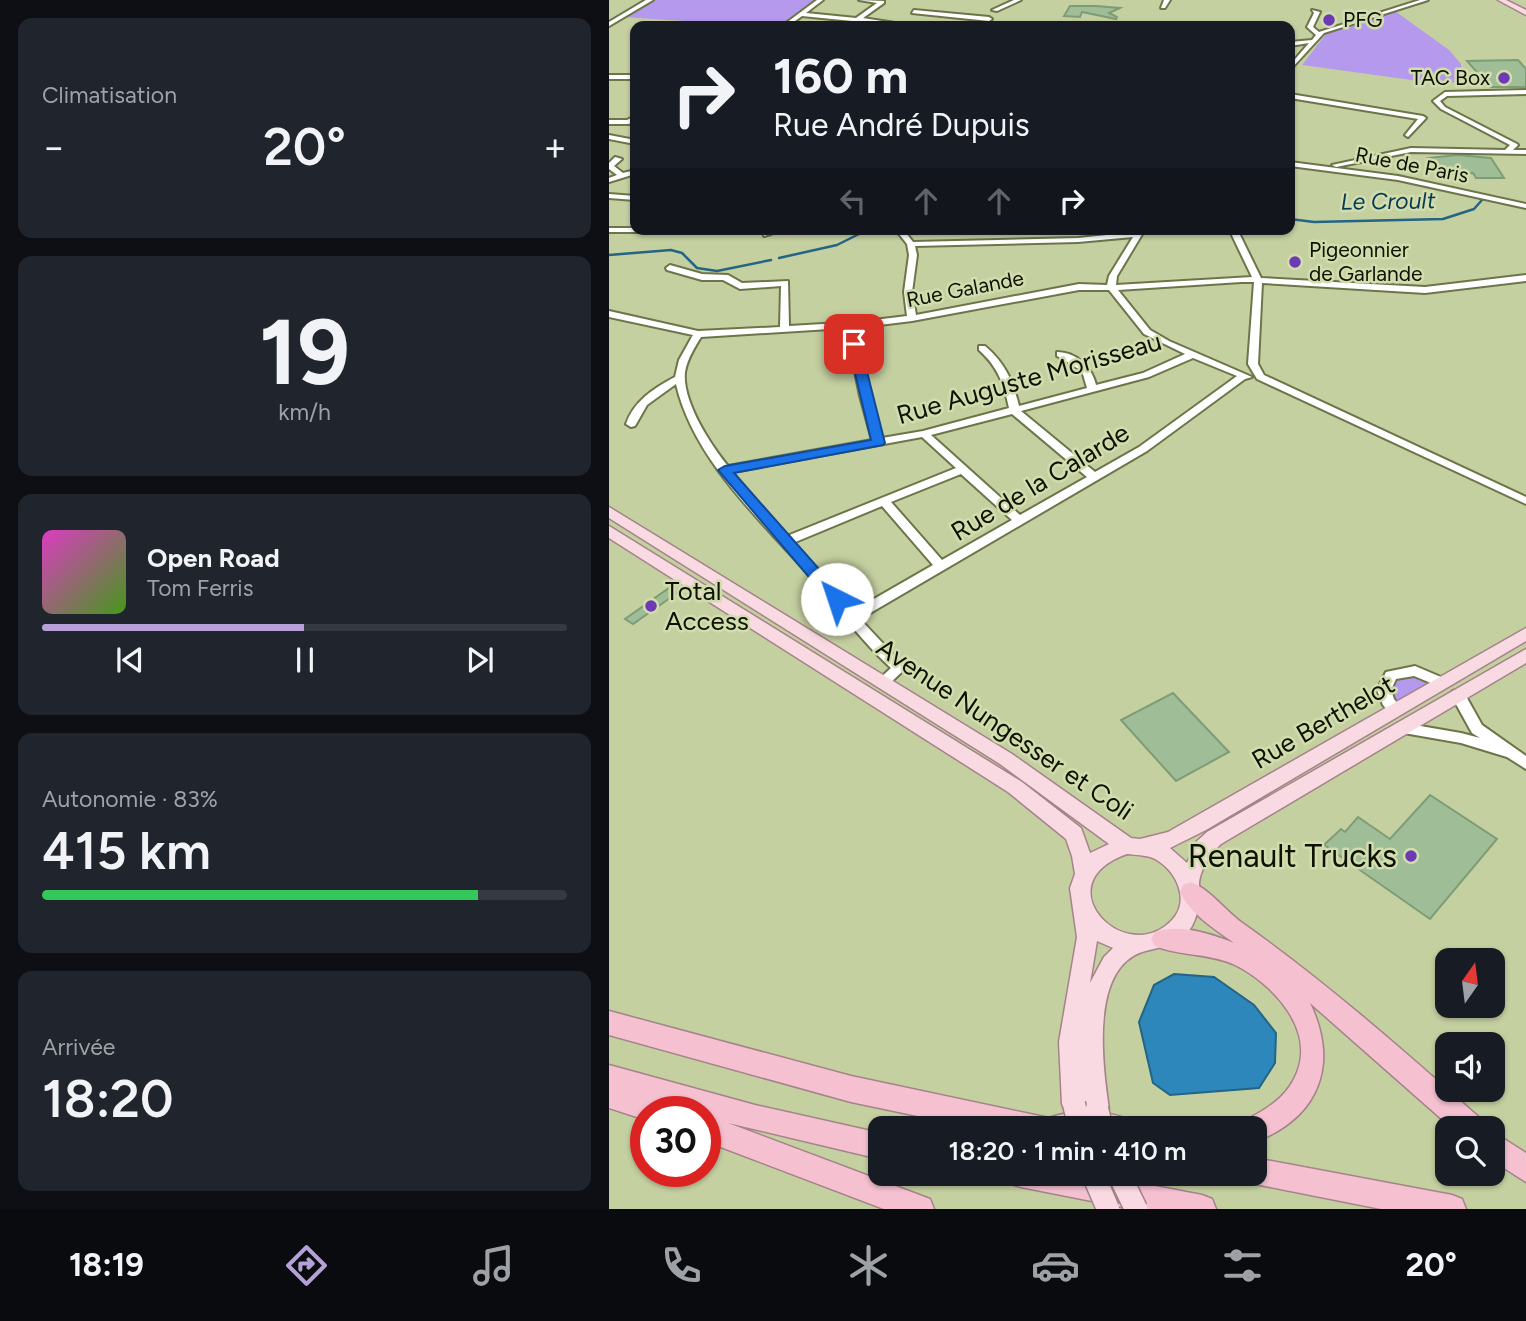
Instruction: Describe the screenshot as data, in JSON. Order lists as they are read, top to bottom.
{
  "streets": {
    "main road": ["Rue Berthelot", "Avenue Nungesser et Coli"],
    "street": [
      "Rue de Paris",
      "Rue Galande",
      "Rue Auguste Morisseau",
      "Rue de la Calarde"
    ]
  },
  "crossings": [
    ["Rue Berthelot", "Avenue Nungesser et Coli"]
  ],
  "water": ["Le Croult"],
  "places": [
    "PFG",
    "TAC Box",
    "Pigeonnier de Garlande",
    "Total Access",
    "Renault Trucks"
  ],
  "north": "top",
  "page": {
    "tile": [
      "Climatisation",
      ["19", "km/h"],
      ["Autonomie · 83%", "415 km"],
      ["Arrivée", "18:20"]
    ],
    "turn": ["160 m", "Rue André Dupuis"],
    "heat": ["−", "20°", "+"],
    "song": ["Open Road", "Tom Ferris"],
    "limit": "30",
    "trip": "18:20 · 1 min · 410 m",
    "tabs": ["18:19", "20°"]
  }
}
